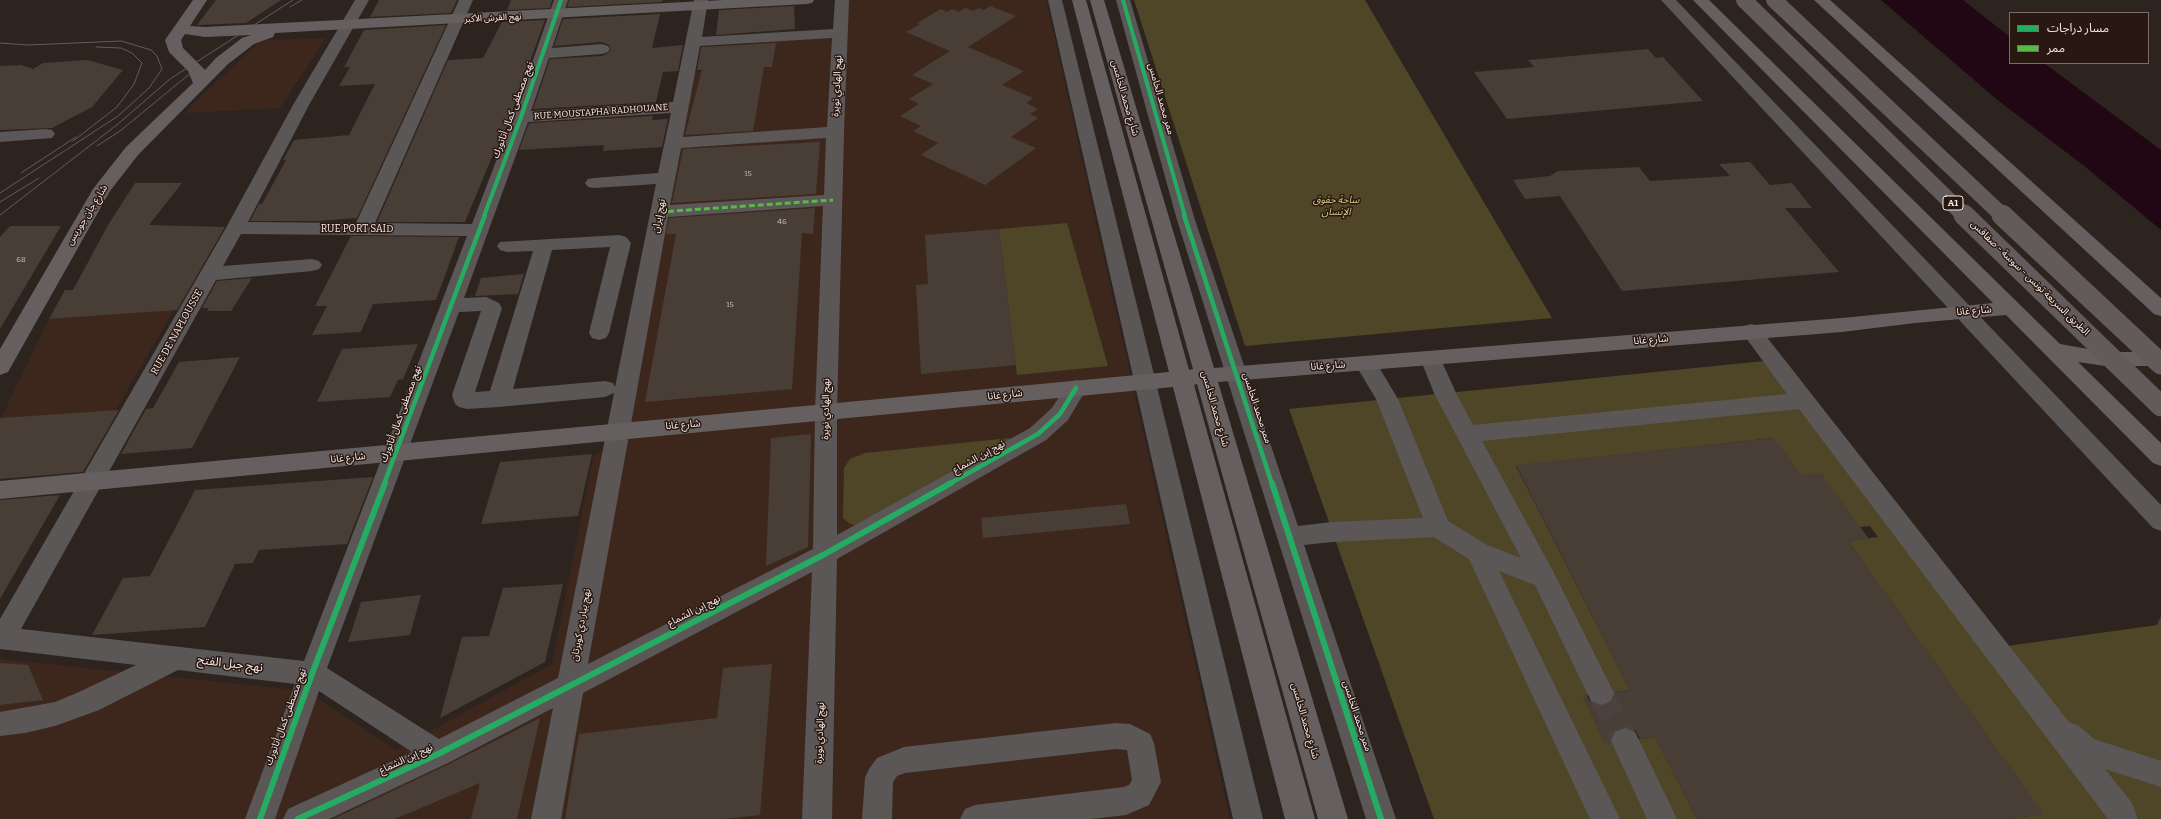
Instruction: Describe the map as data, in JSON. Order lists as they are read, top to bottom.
{
  "streets": {
    "highway": ["A1", "الطريق السريعة تونس - سوسة - صفاقس"],
    "main road": [
      "نهج القرش الأكبر",
      "شارع محمد الخامس",
      "شارع جان جوريس",
      "شارع غانا"
    ],
    "street": [
      "نهج الهادي نويرة",
      "ممر محمد الخامس",
      "نهج مصطفى كمال أتاتورك",
      "RUE MOUSTAPHA RADHOUANE",
      "نهج إيران",
      "RUE PORT SAID",
      "RUE DE NAPLOUSSE",
      "نهج إبن الشماع",
      "نهج بيار دي كوبرتان",
      "نهج جبل الفتح"
    ]
  },
  "crossings": [
    ["نهج القرش الأكبر", "نهج مصطفى كمال أتاتورك"],
    ["نهج القرش الأكبر", "شارع جان جوريس"],
    ["نهج القرش الأكبر", "نهج إيران"],
    ["نهج القرش الأكبر", "RUE DE NAPLOUSSE"],
    ["نهج الهادي نويرة", "شارع غانا"],
    ["نهج الهادي نويرة", "نهج إبن الشماع"],
    ["شارع محمد الخامس", "شارع غانا"],
    ["ممر محمد الخامس", "شارع غانا"],
    ["نهج مصطفى كمال أتاتورك", "RUE MOUSTAPHA RADHOUANE"],
    ["نهج مصطفى كمال أتاتورك", "RUE PORT SAID"],
    ["نهج مصطفى كمال أتاتورك", "شارع غانا"],
    ["نهج مصطفى كمال أتاتورك", "نهج جبل الفتح"],
    ["RUE MOUSTAPHA RADHOUANE", "نهج إيران"],
    ["نهج إيران", "شارع غانا"],
    ["نهج إيران", "نهج بيار دي كوبرتان"],
    ["RUE PORT SAID", "RUE DE NAPLOUSSE"],
    ["شارع غانا", "RUE DE NAPLOUSSE"],
    ["شارع غانا", "نهج إبن الشماع"],
    ["شارع غانا", "نهج بيار دي كوبرتان"],
    ["RUE DE NAPLOUSSE", "نهج جبل الفتح"],
    ["نهج إبن الشماع", "نهج بيار دي كوبرتان"],
    ["نهج إبن الشماع", "نهج جبل الفتح"]
  ],
  "parks": ["ساحة حقوق الإنسان"],
  "house_numbers": [
    "15",
    "46",
    "68",
    "15"
  ],
  "legend": ["مسار دراجات", "ممر"]
}
